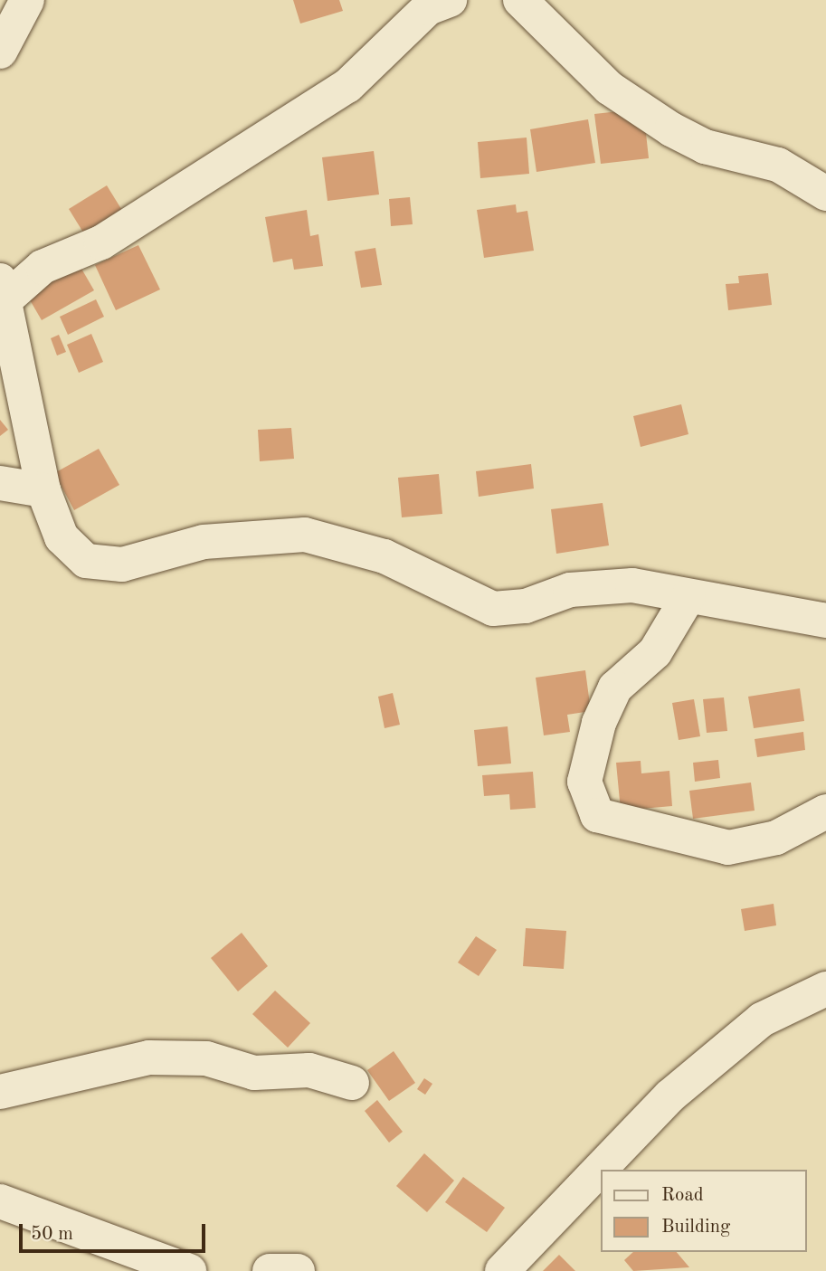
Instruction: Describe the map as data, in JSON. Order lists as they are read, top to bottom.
{
  "legend": ["Road", "Building"],
  "scale_bar": "50 m"
}
